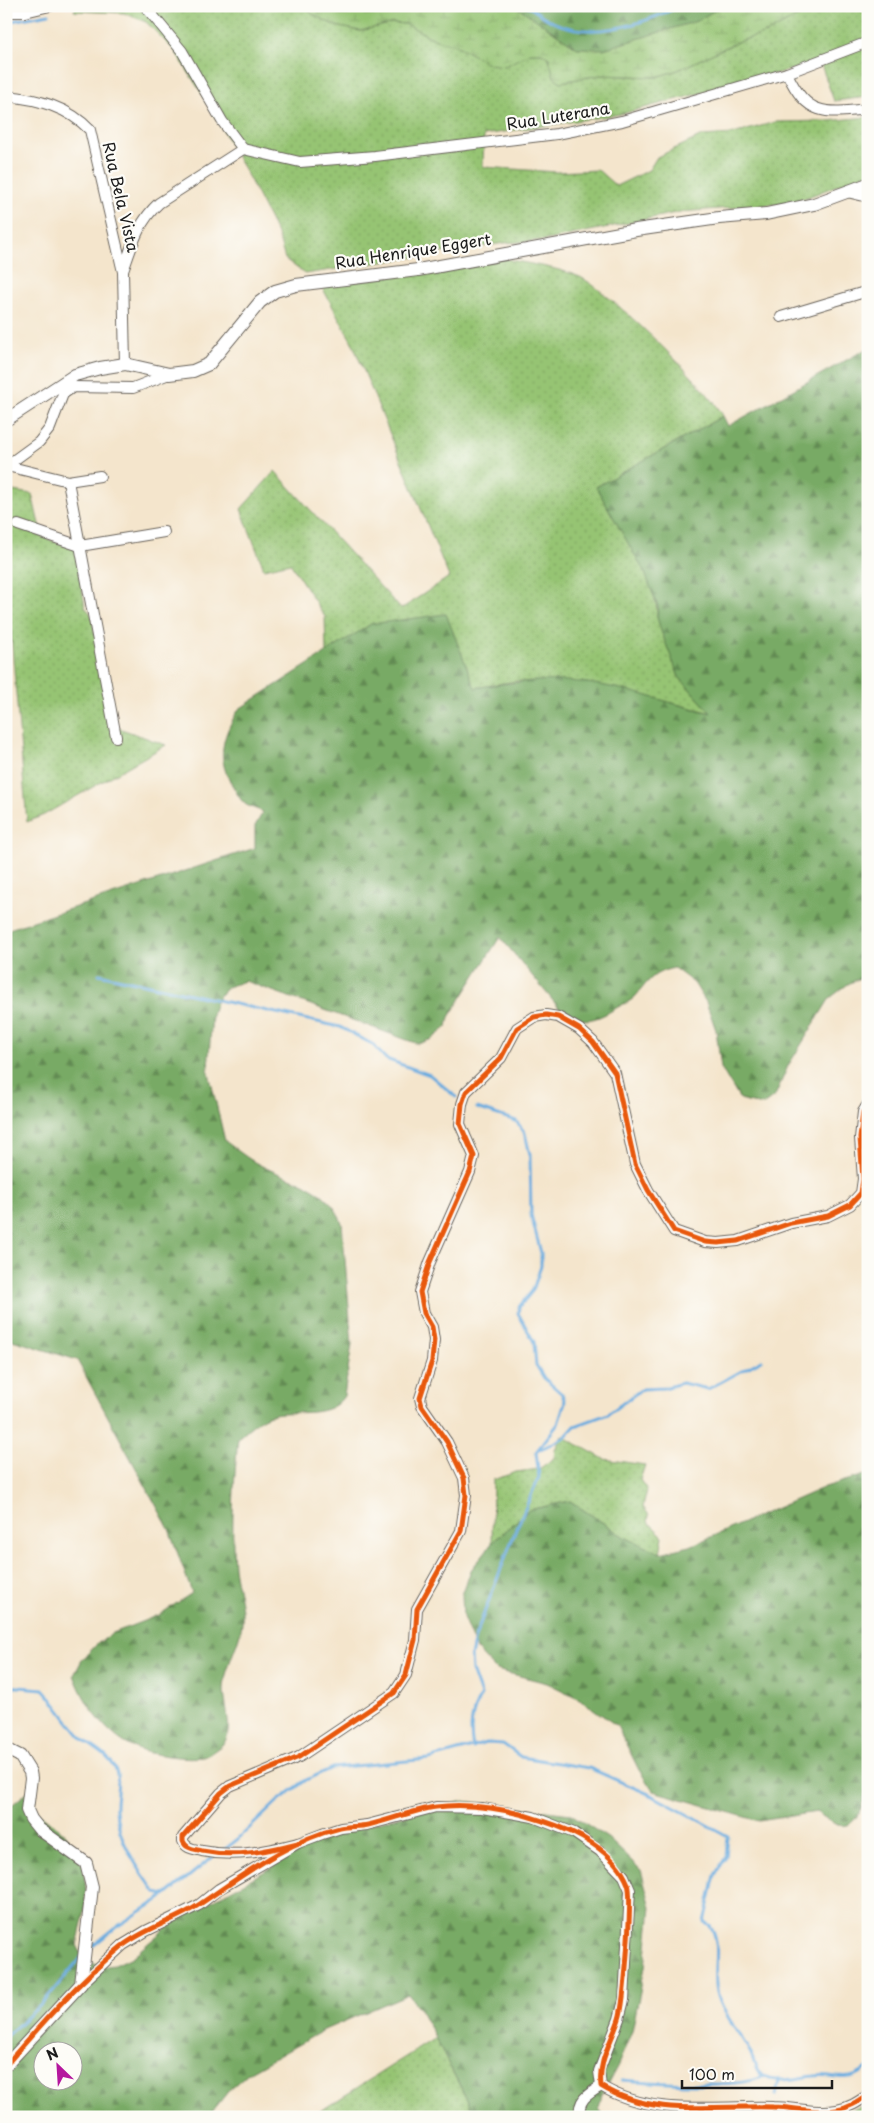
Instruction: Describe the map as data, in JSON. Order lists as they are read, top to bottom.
{
  "streets": {
    "street": ["Rua Luterana", "Rua Bela Vista", "Rua Henrique Eggert"]
  },
  "crossings": [
    ["Rua Bela Vista", "Rua Henrique Eggert"]
  ],
  "scale_bar": "100 m",
  "north": "top left"
}
